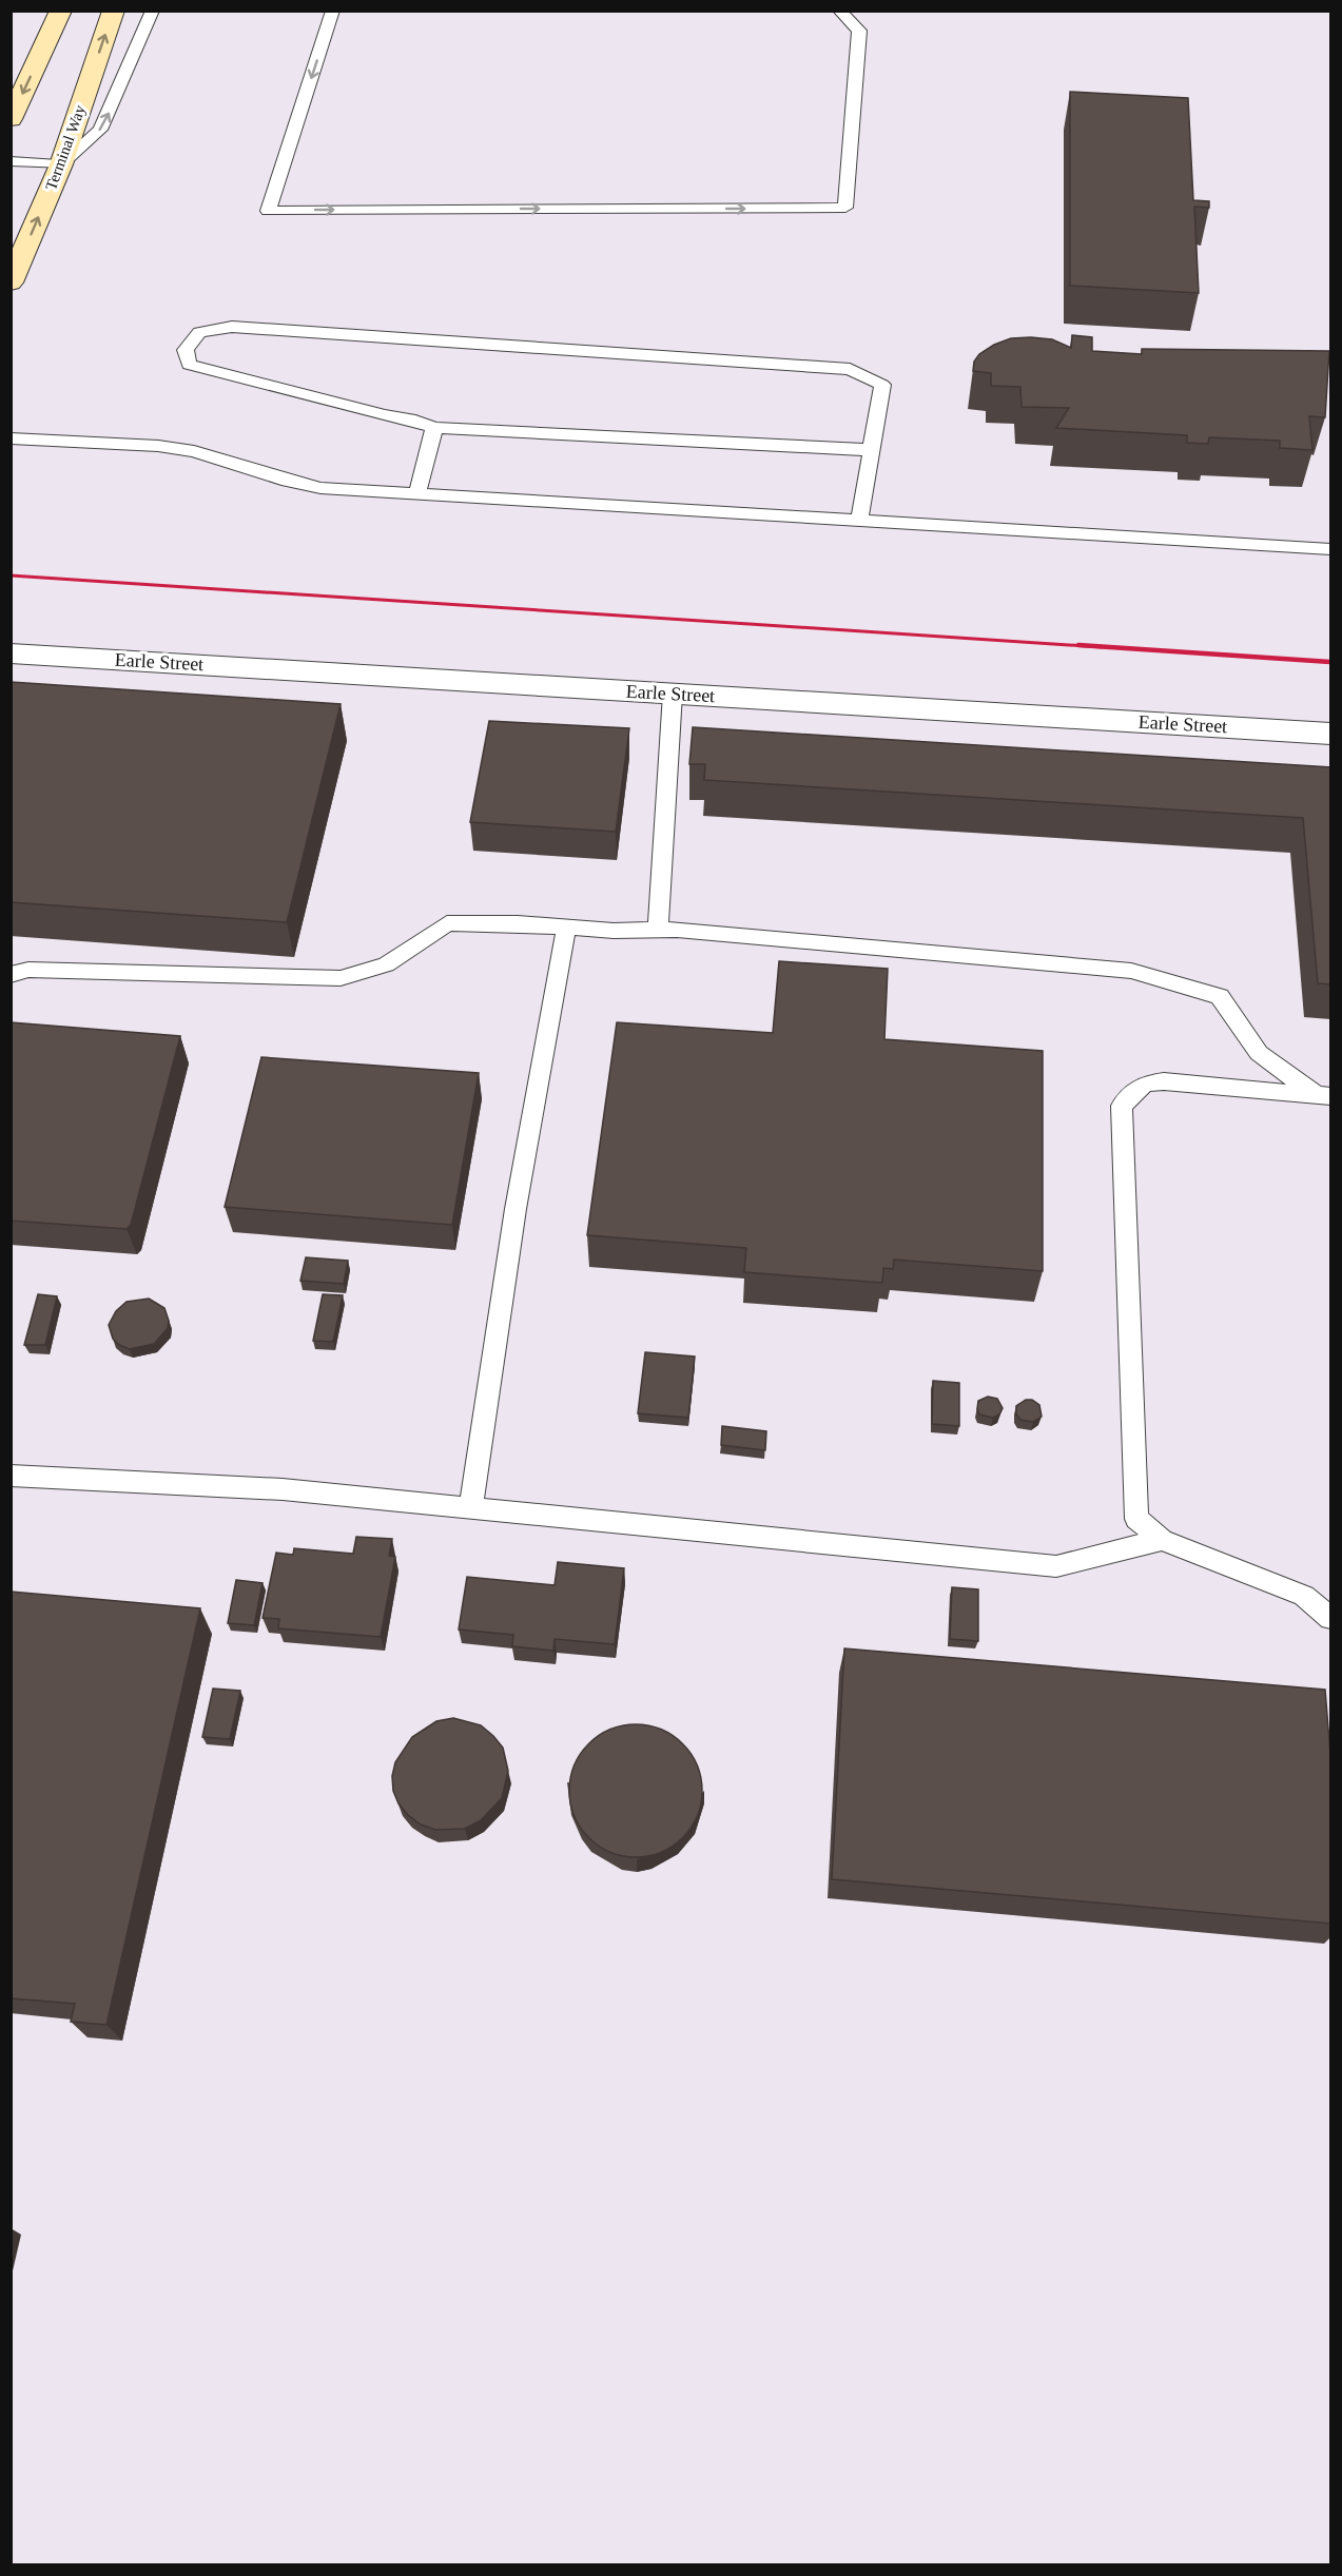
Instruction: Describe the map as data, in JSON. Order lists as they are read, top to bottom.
{
  "streets": {
    "main road": ["Terminal Way"],
    "street": ["Earle Street"]
  }
}
